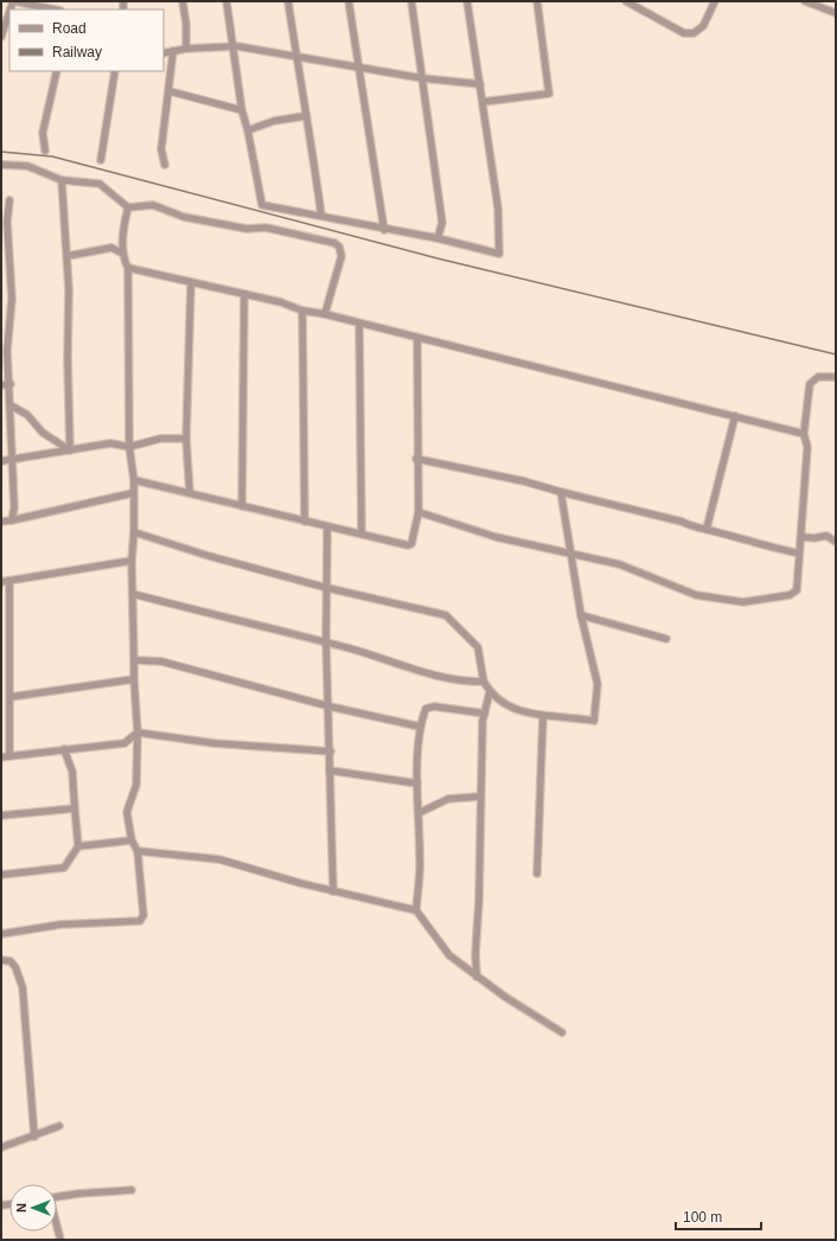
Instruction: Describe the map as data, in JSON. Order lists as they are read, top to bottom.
{
  "legend": ["Road", "Railway"],
  "scale_bar": "100 m",
  "north": "left"
}
